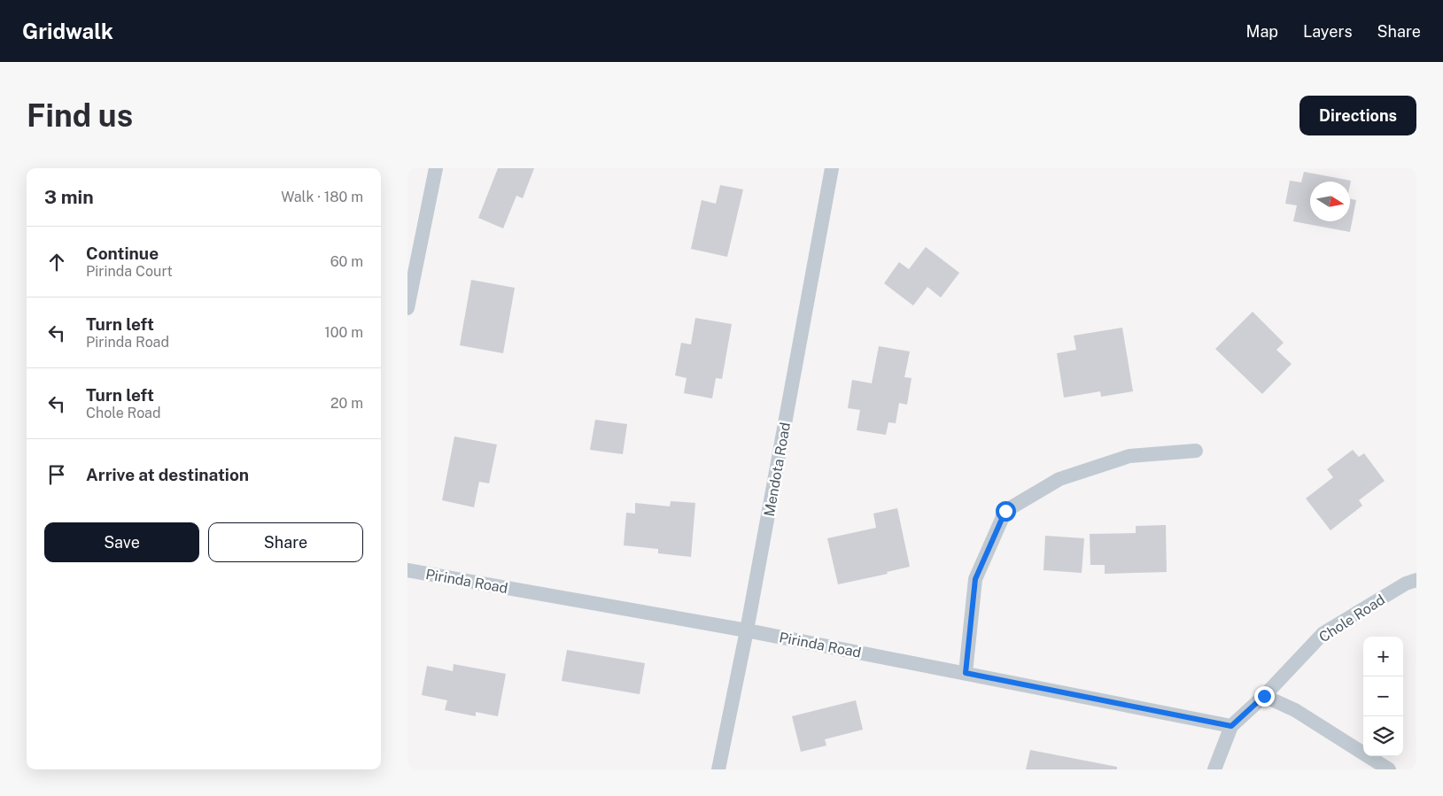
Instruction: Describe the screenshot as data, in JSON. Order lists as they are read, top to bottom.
{
  "streets": {
    "street": ["Mendota Road", "Pirinda Road", "Chole Road"]
  },
  "crossings": [
    ["Mendota Road", "Pirinda Road"],
    ["Pirinda Road", "Chole Road"]
  ],
  "north": "right",
  "page": {
    "header": "Gridwalk",
    "nav": ["Map", "Layers", "Share"],
    "buttons": [
      "Directions",
      ["Save", "Share"]
    ],
    "title": "Find us",
    "heading": ["3 min", "Walk · 180 m"],
    "list": [
      ["Continue", "Pirinda Court", "60 m"],
      ["Turn left", "Pirinda Road", "100 m"],
      ["Turn left", "Chole Road", "20 m"],
      "Arrive at destination"
    ],
    "map_buttons": ["+", "−"]
  }
}
